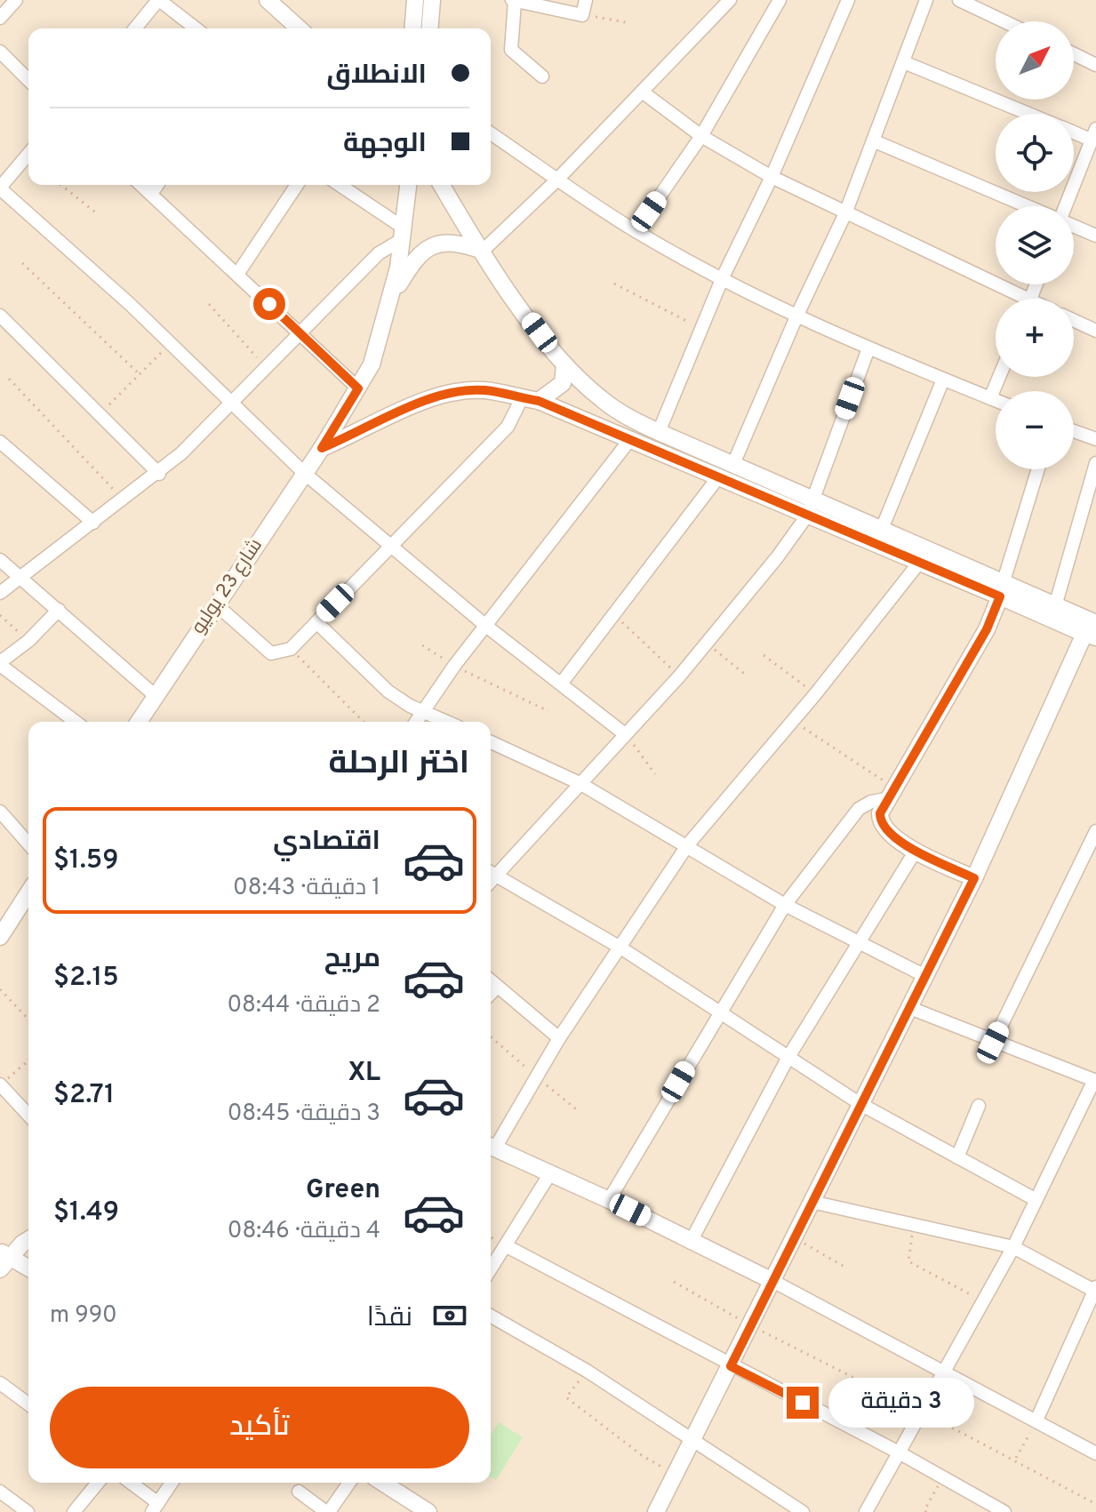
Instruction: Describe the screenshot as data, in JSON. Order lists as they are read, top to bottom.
{
  "streets": {
    "street": ["شارع 23 يوليو"]
  },
  "north": "top right",
  "page": {
    "map_buttons": ["+", "−"],
    "banner": ["الانطلاق", "الوجهة"],
    "heading": "اختر الرحلة",
    "list": [
      {
        "name": "اقتصادي",
        "note": "1 دقيقة · 08:43",
        "value": "$1.59"
      },
      {
        "name": "مريح",
        "note": "2 دقيقة · 08:44",
        "value": "$2.15"
      },
      {
        "name": "XL",
        "note": "3 دقيقة · 08:45",
        "value": "$2.71"
      },
      {
        "name": "Green",
        "note": "4 دقيقة · 08:46",
        "value": "$1.49"
      }
    ],
    "pay": ["نقدًا", "990 m"],
    "buttons": "تأكيد",
    "bubble": "3 دقيقة"
  }
}
